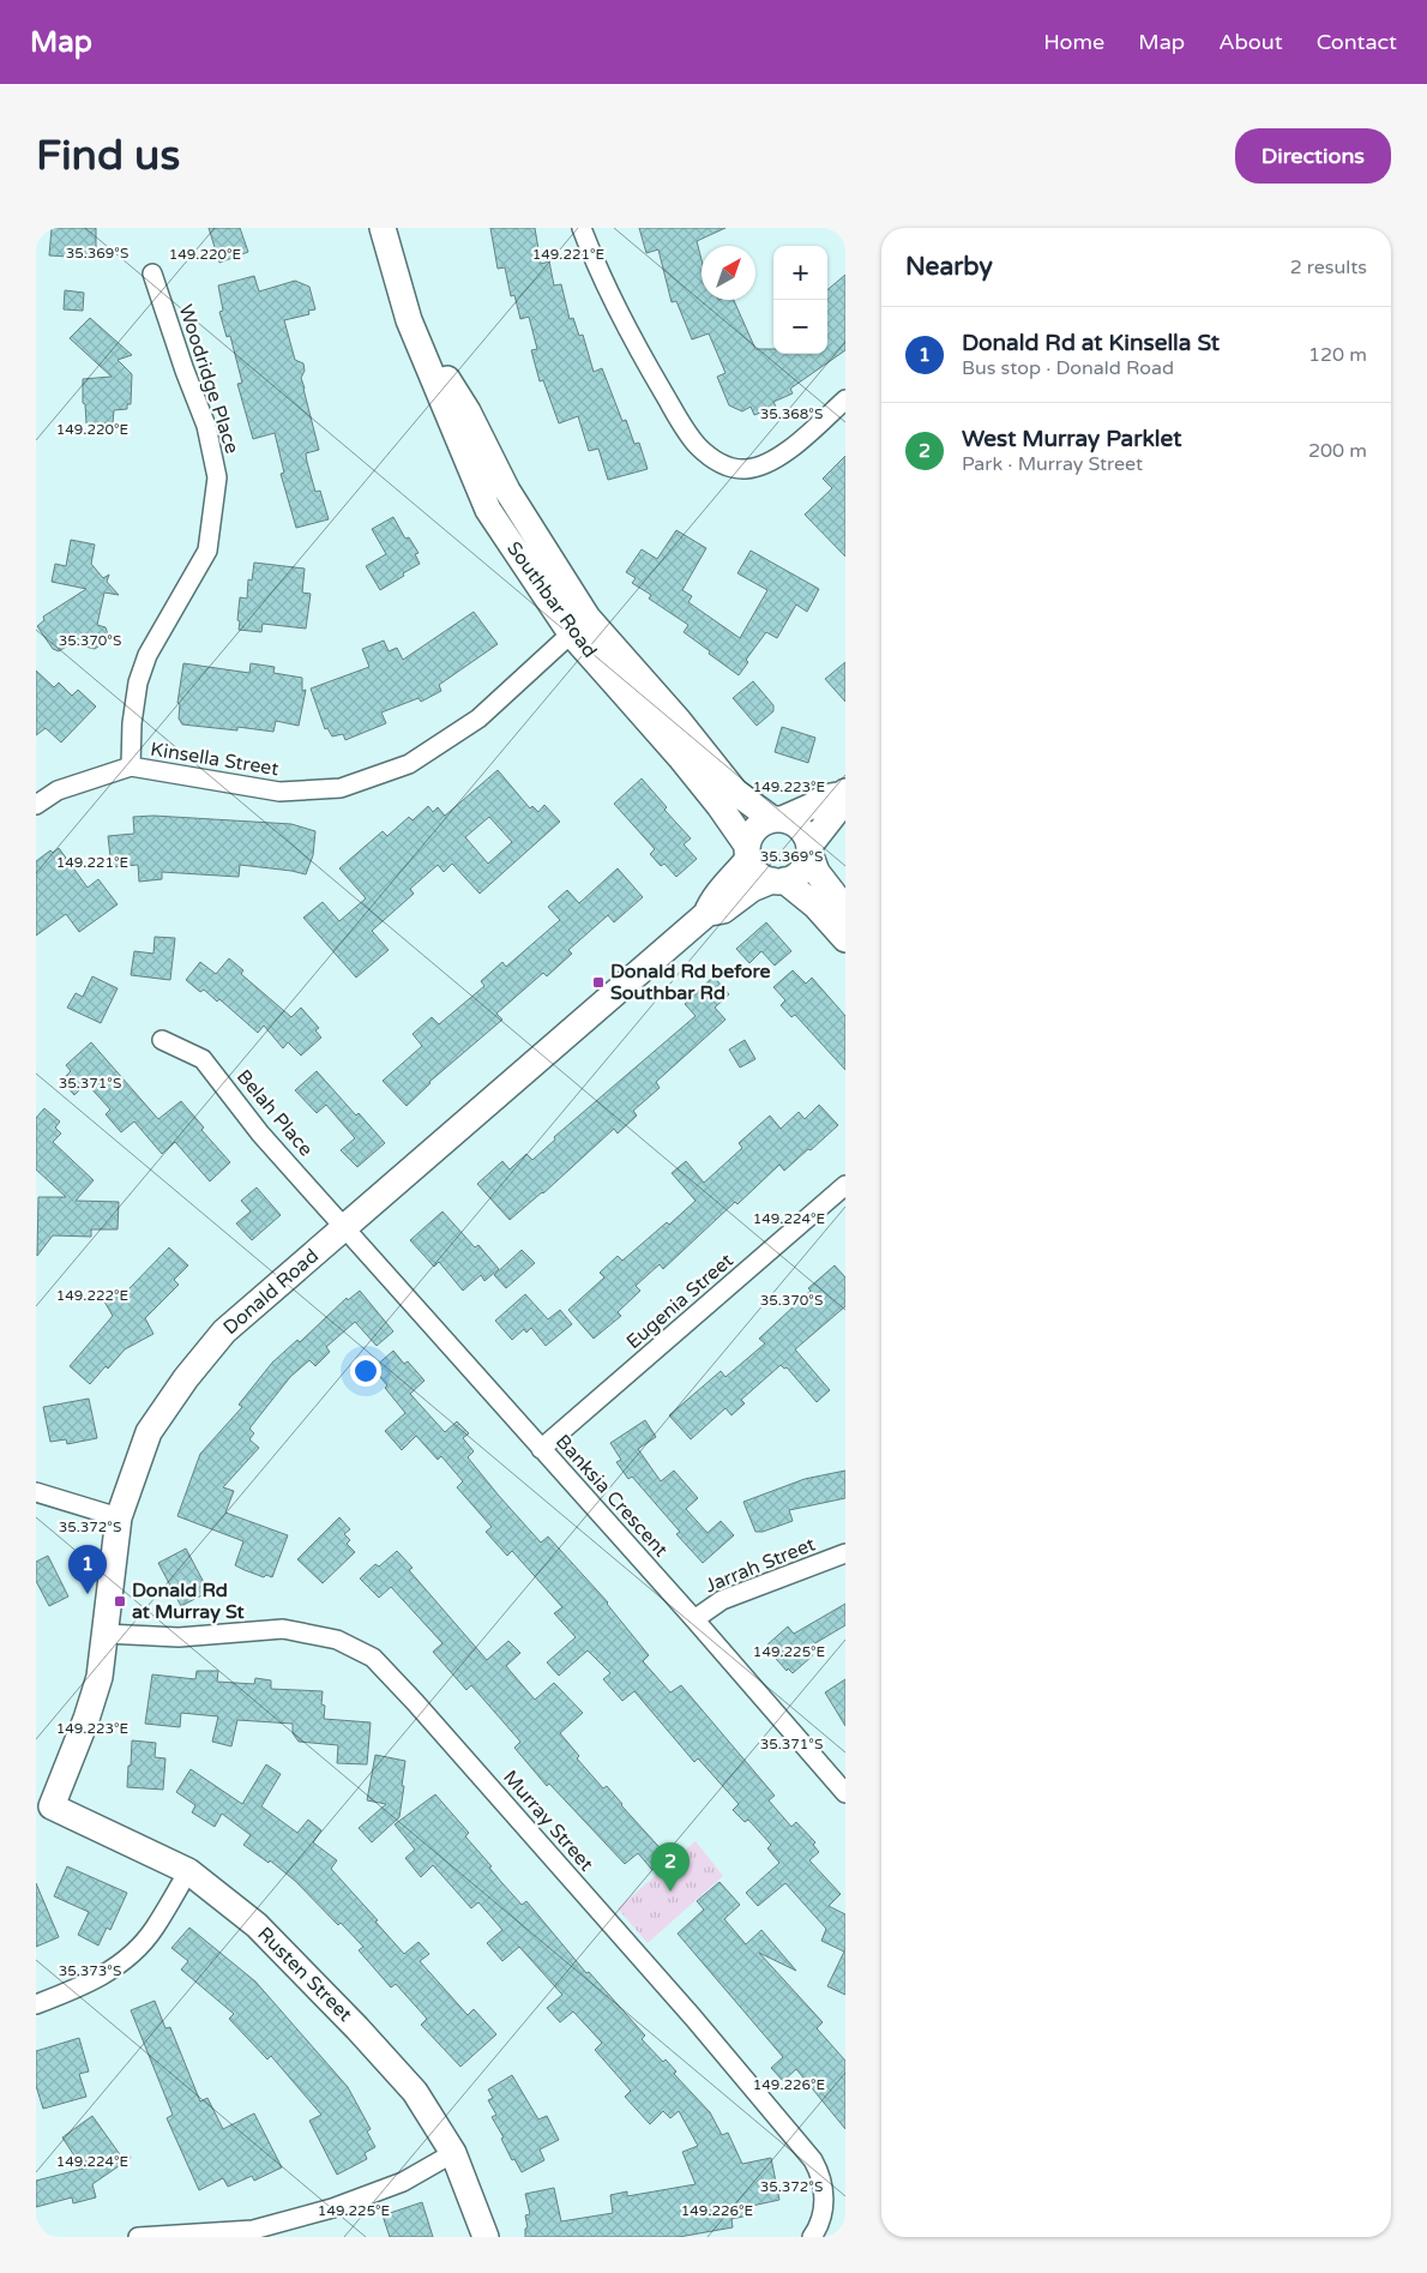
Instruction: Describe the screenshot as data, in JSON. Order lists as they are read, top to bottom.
{
  "streets": {
    "street": [
      "Woodridge Place",
      "Southbar Road",
      "Kinsella Street",
      "Belah Place",
      "Donald Road",
      "Eugenia Street",
      "Banksia Crescent",
      "Jarrah Street",
      "Murray Street",
      "Rusten Street"
    ]
  },
  "crossings": [
    ["Woodridge Place", "Kinsella Street"],
    ["Southbar Road", "Kinsella Street"],
    ["Southbar Road", "Donald Road"],
    ["Belah Place", "Donald Road"],
    ["Belah Place", "Banksia Crescent"],
    ["Donald Road", "Banksia Crescent"],
    ["Donald Road", "Murray Street"],
    ["Donald Road", "Rusten Street"],
    ["Eugenia Street", "Banksia Crescent"],
    ["Banksia Crescent", "Jarrah Street"]
  ],
  "places": {
    "transit": ["Donald Rd before Southbar Rd", "Donald Rd at Murray St"]
  },
  "north": "top right",
  "page": {
    "header": "Map",
    "nav": [
      "Home",
      "Map",
      "About",
      "Contact"
    ],
    "buttons": "Directions",
    "title": "Find us",
    "heading": ["Nearby", "2 results"],
    "map_buttons": ["+", "−"],
    "list": [
      {
        "mark": "1",
        "name": "Donald Rd at Kinsella St",
        "note": "Bus stop · Donald Road",
        "value": "120 m"
      },
      {
        "mark": "2",
        "name": "West Murray Parklet",
        "note": "Park · Murray Street",
        "value": "200 m"
      }
    ],
    "pins": ["1", "2"]
  },
  "coordinates": [
    "35.369°S",
    "149.220°E",
    "149.221°E",
    "35.368°S",
    "35.370°S",
    "149.223°E",
    "35.371°S",
    "149.224°E",
    "149.222°E",
    "35.372°S",
    "149.225°E",
    "35.373°S",
    "149.226°E"
  ]
}
